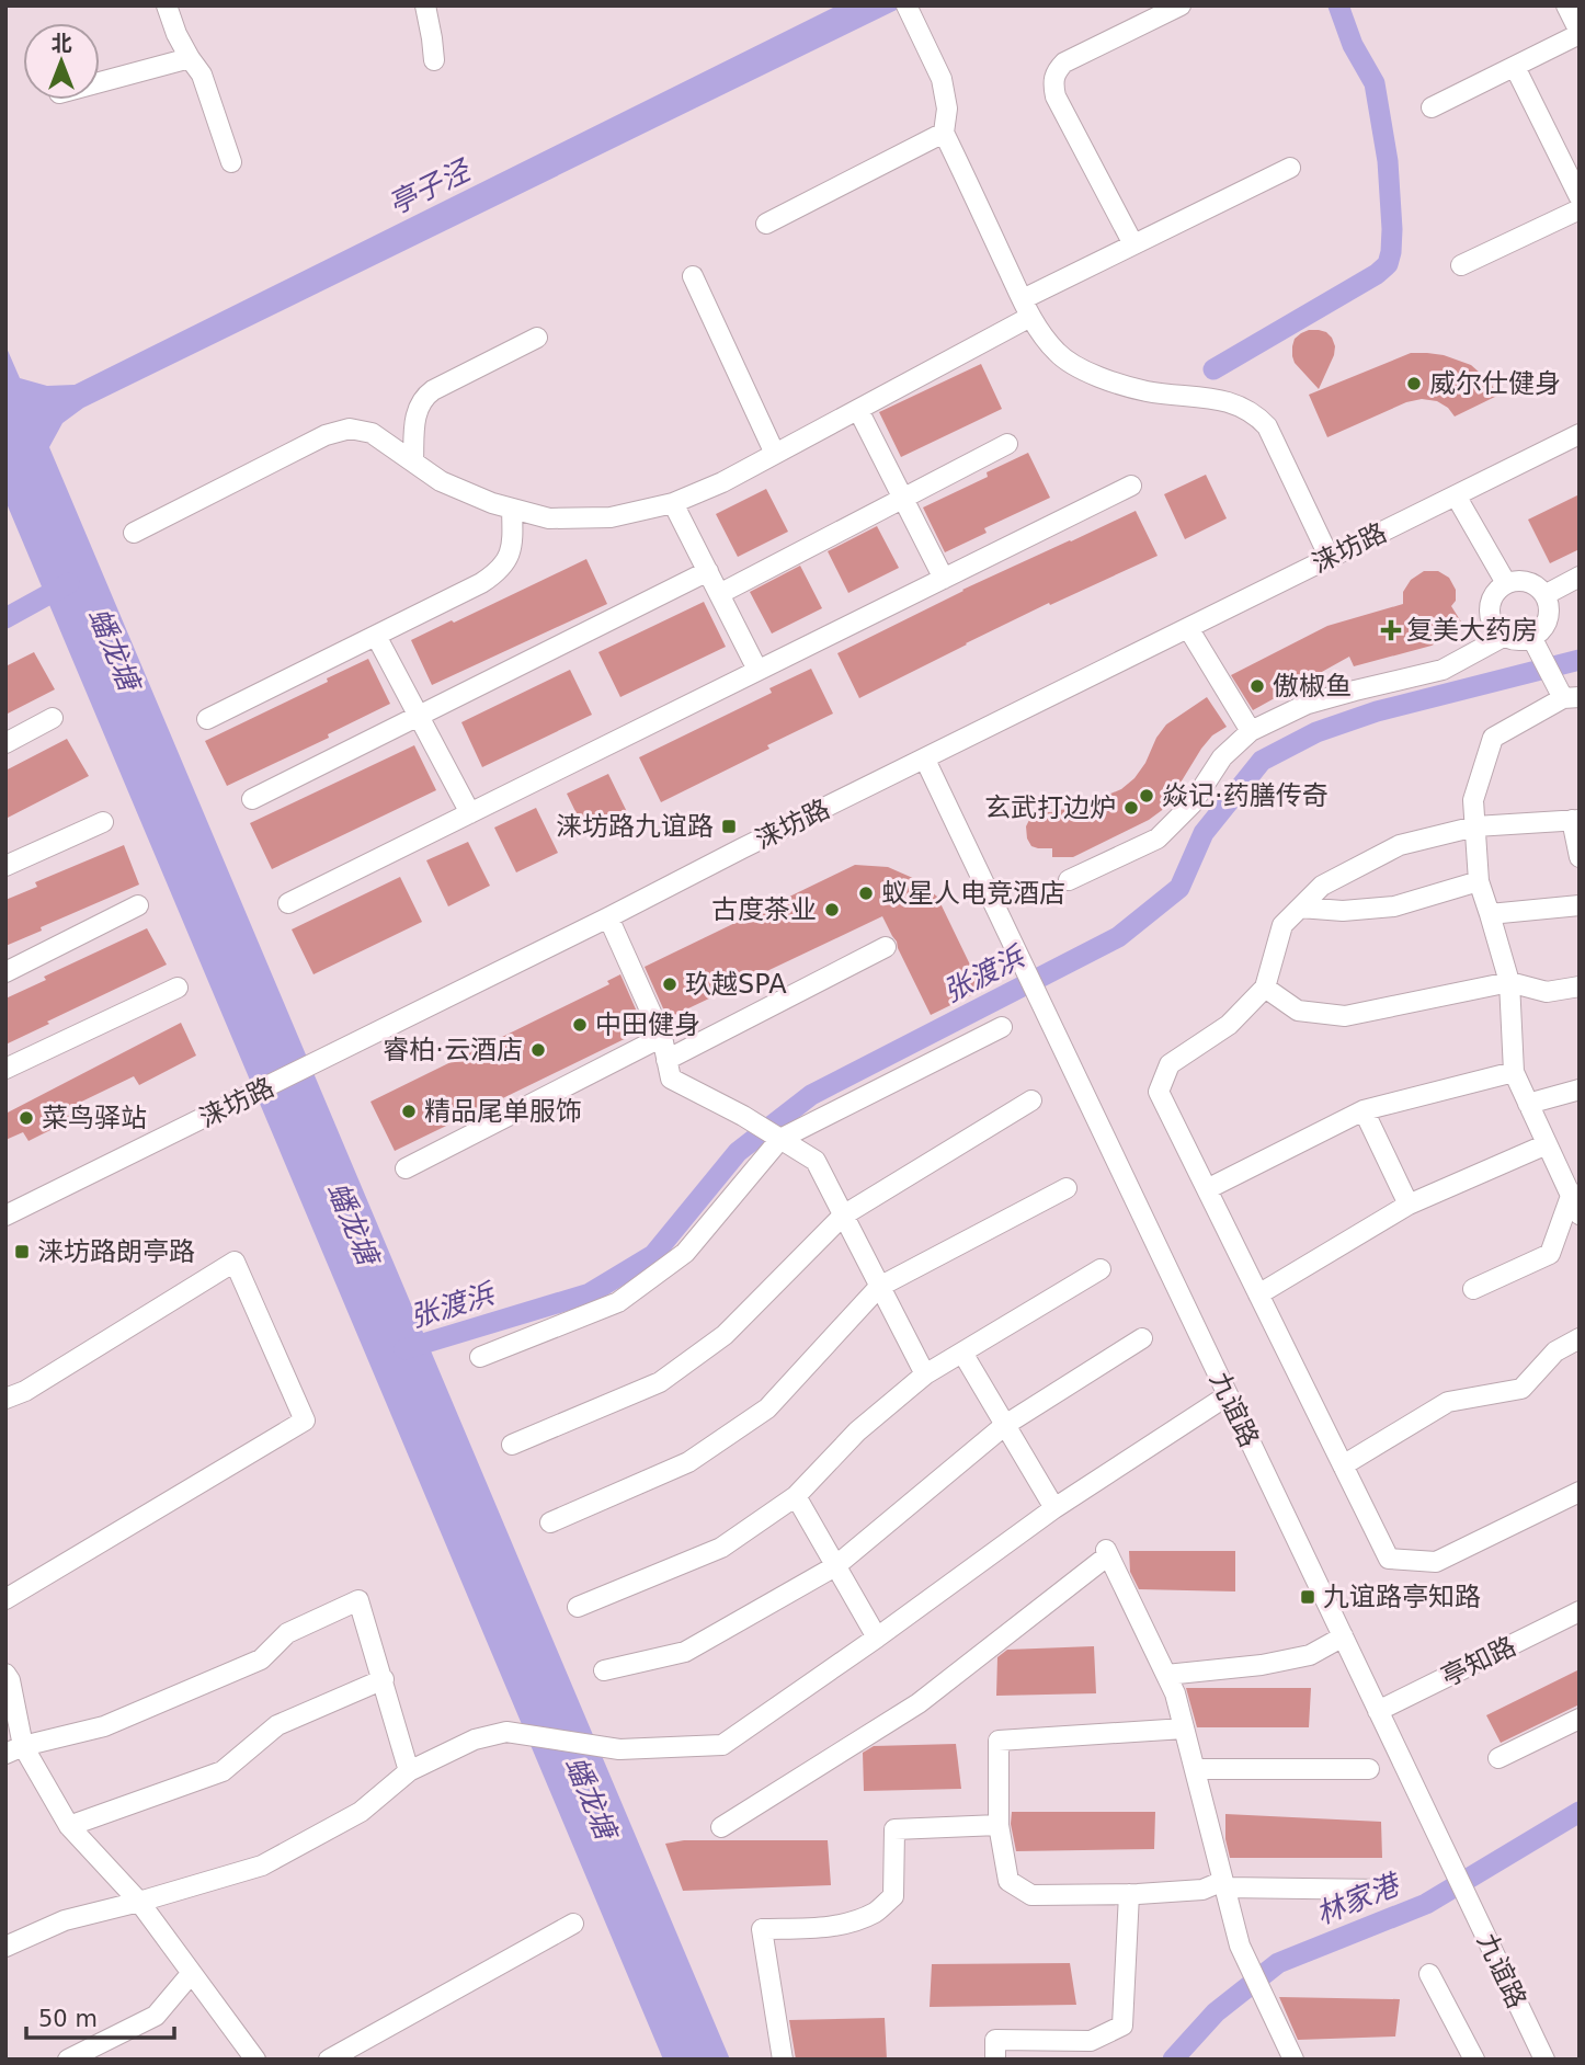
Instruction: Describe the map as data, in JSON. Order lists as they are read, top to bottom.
{
  "streets": {
    "street": ["涞坊路", "九谊路", "亭知路"]
  },
  "crossings": [
    ["涞坊路", "九谊路"],
    ["九谊路", "亭知路"]
  ],
  "water": [
    "亭子泾",
    "蟠龙塘",
    "张渡浜",
    "林家港"
  ],
  "places": {
    "other": [
      "威尔仕健身",
      "傲椒鱼",
      "焱记·药膳传奇",
      "玄武打边炉",
      "蚁星人电竞酒店",
      "古度茶业",
      "玖越SPA",
      "中田健身",
      "睿柏·云酒店",
      "精品尾单服饰",
      "菜鸟驿站"
    ],
    "health": ["复美大药房"],
    "transit": ["涞坊路九谊路", "涞坊路朗亭路", "九谊路亭知路"]
  },
  "scale_bar": "50 m",
  "north": "top"
}
